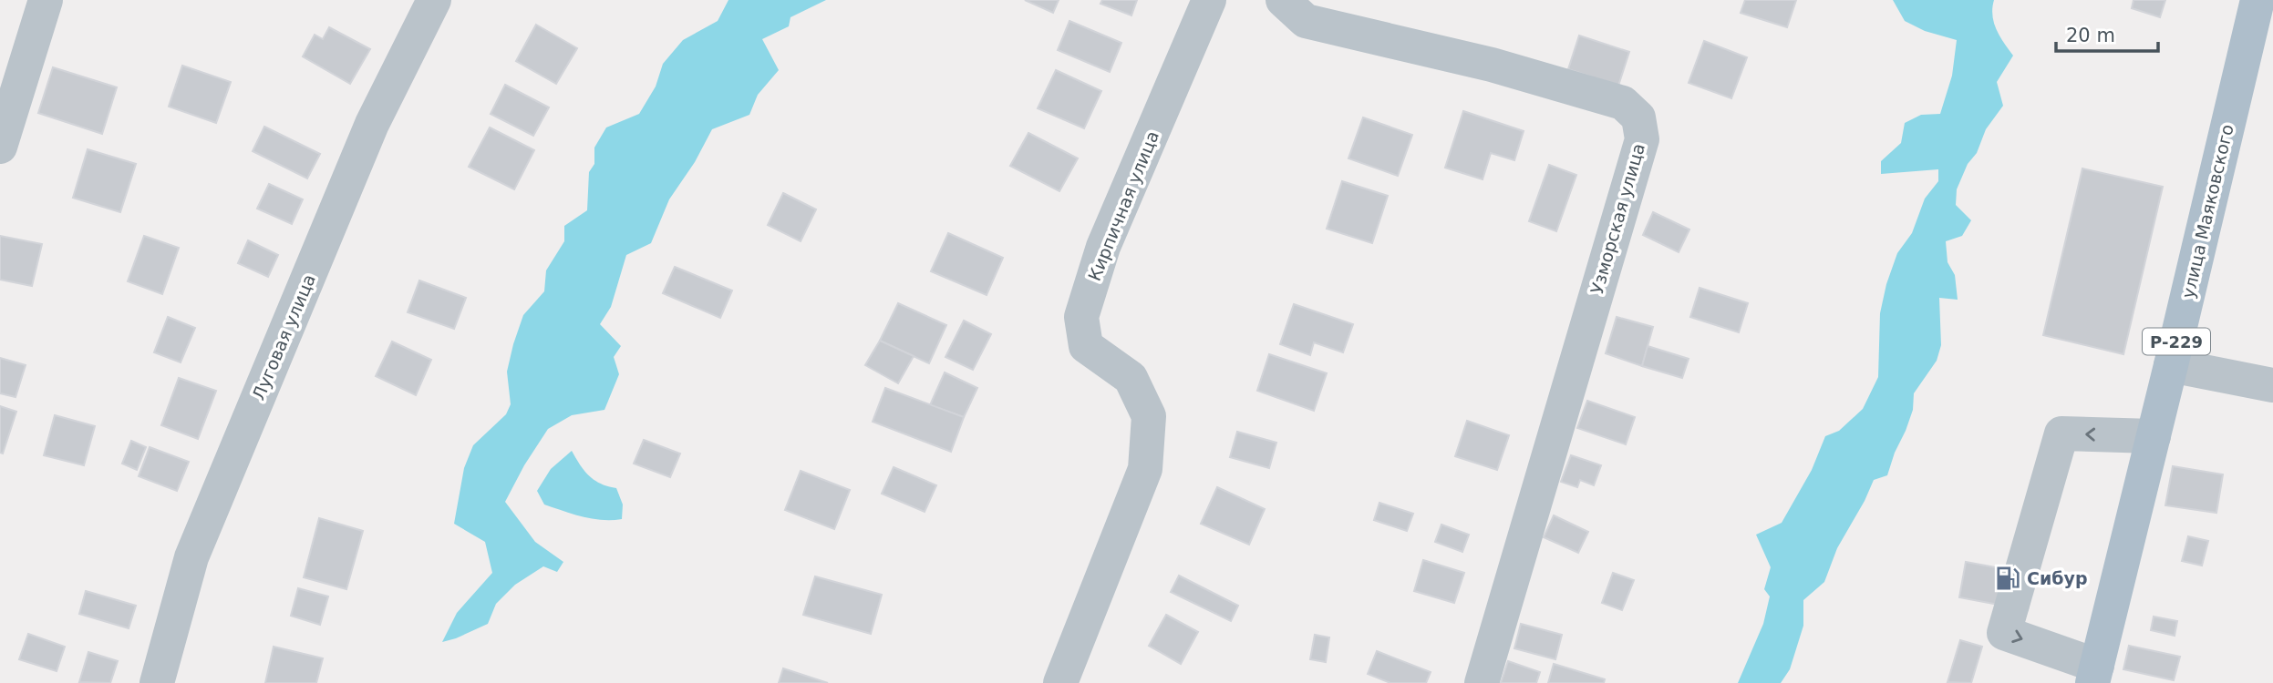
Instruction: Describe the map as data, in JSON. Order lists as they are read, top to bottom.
{
  "streets": {
    "main road": ["улица Маяковского", "Р-229"],
    "street": ["Кирпичная улица", "Узморская улица", "Луговая улица"]
  },
  "places": {
    "fuel station": ["Сибур"]
  },
  "scale_bar": "20 m"
}
